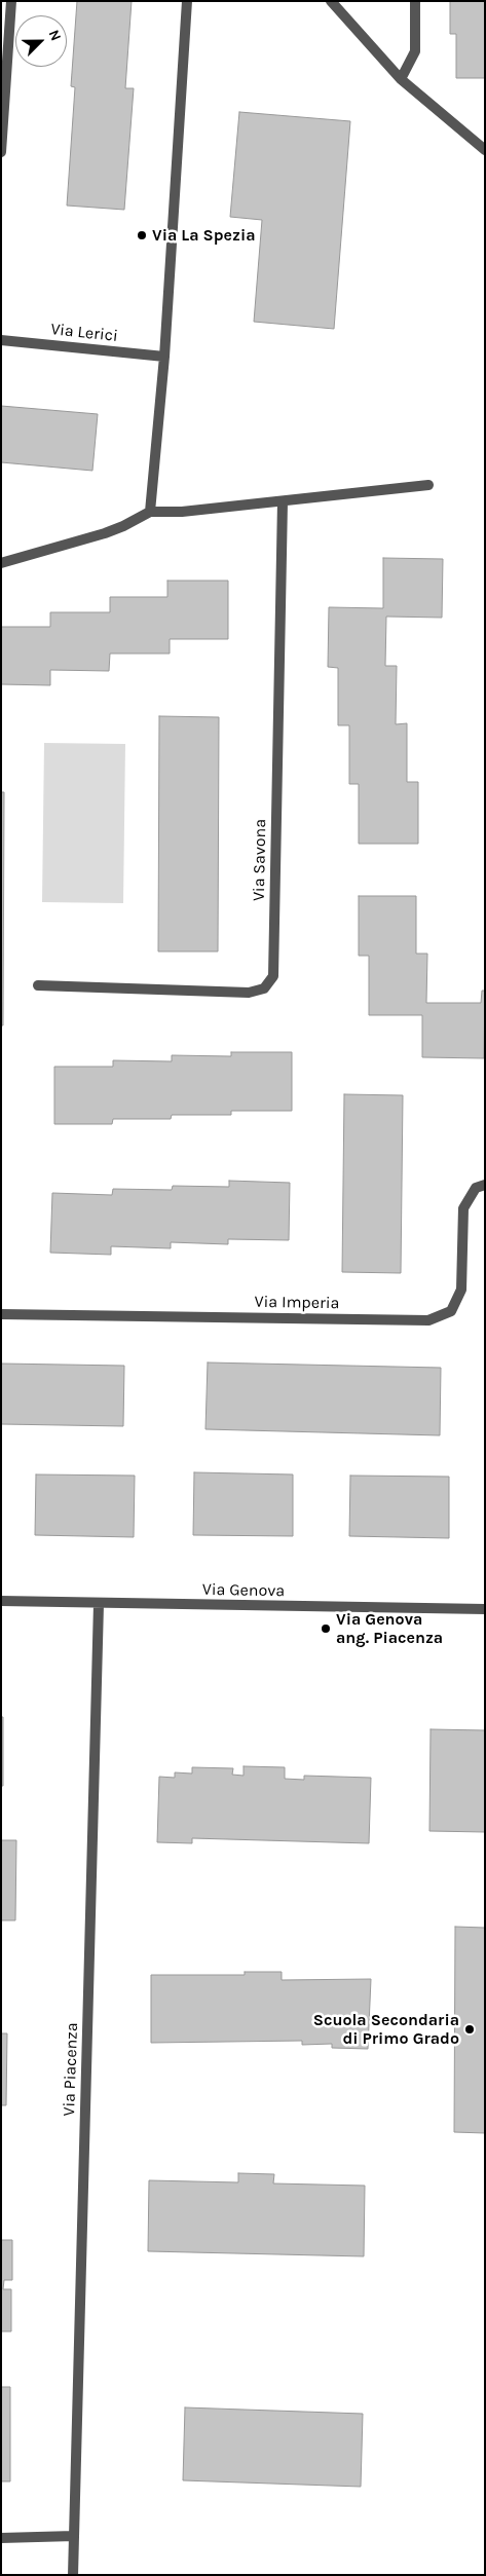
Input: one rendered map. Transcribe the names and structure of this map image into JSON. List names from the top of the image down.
{
  "streets": {
    "street": [
      "Via Lerici",
      "Via Savona",
      "Via Imperia",
      "Via Genova",
      "Via Piacenza"
    ]
  },
  "crossings": [
    ["Via Genova", "Via Piacenza"]
  ],
  "places": ["Via La Spezia", "Via Genova ang. Piacenza", "Scuola Secondaria di Primo Grado"],
  "north": "top right"
}
